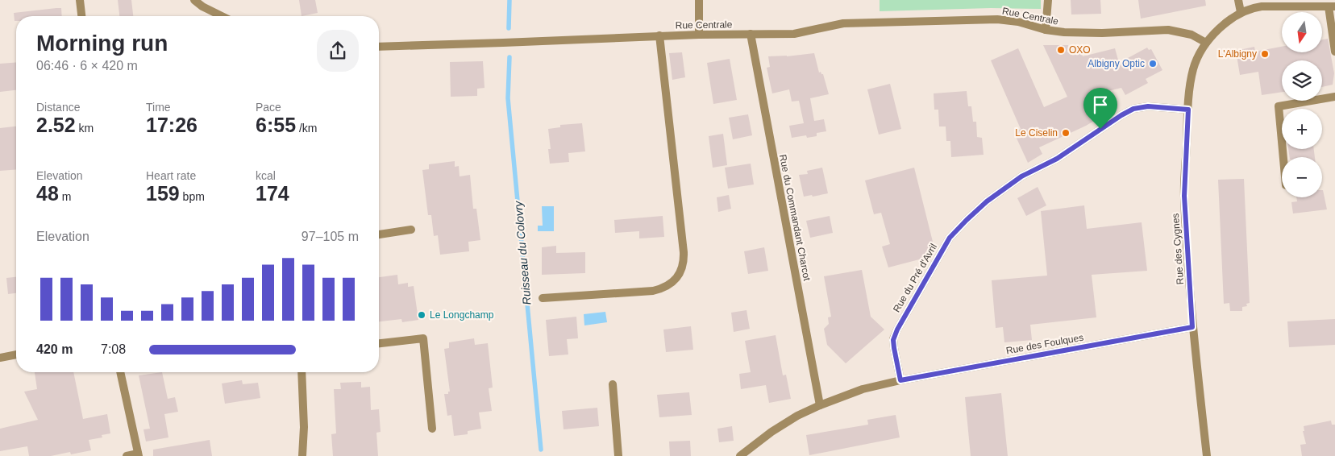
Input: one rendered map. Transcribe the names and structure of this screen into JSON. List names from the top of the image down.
{
  "streets": {
    "street": [
      "Rue Centrale",
      "Rue du Commandant Charcot",
      "Rue des Cygnes",
      "Rue du Pré d'Avril",
      "Rue des Foulques"
    ]
  },
  "crossings": [
    ["Rue Centrale", "Rue du Commandant Charcot"],
    ["Rue Centrale", "Rue des Cygnes"],
    ["Rue des Cygnes", "Rue du Pré d'Avril"],
    ["Rue des Cygnes", "Rue des Foulques"],
    ["Rue du Pré d'Avril", "Rue des Foulques"]
  ],
  "water": ["Ruisseau du Colovry"],
  "places": [
    "OXO",
    "L'Albigny",
    "Albigny Optic",
    "Le Ciselin",
    "Le Longchamp"
  ],
  "north": "bottom",
  "page": {
    "map_buttons": ["+", "−"],
    "heading": ["Morning run", "06:46 · 6 × 420 m"],
    "stats": [
      ["Distance", "2.52 km"],
      ["Time", "17:26"],
      ["Pace", "6:55 /km"],
      ["Elevation", "48 m"],
      ["Heart rate", "159 bpm"],
      ["kcal", "174"]
    ],
    "chart": ["Elevation", "97–105 m"],
    "list": [
      {
        "name": "420 m",
        "note": "7:08"
      }
    ]
  }
}
